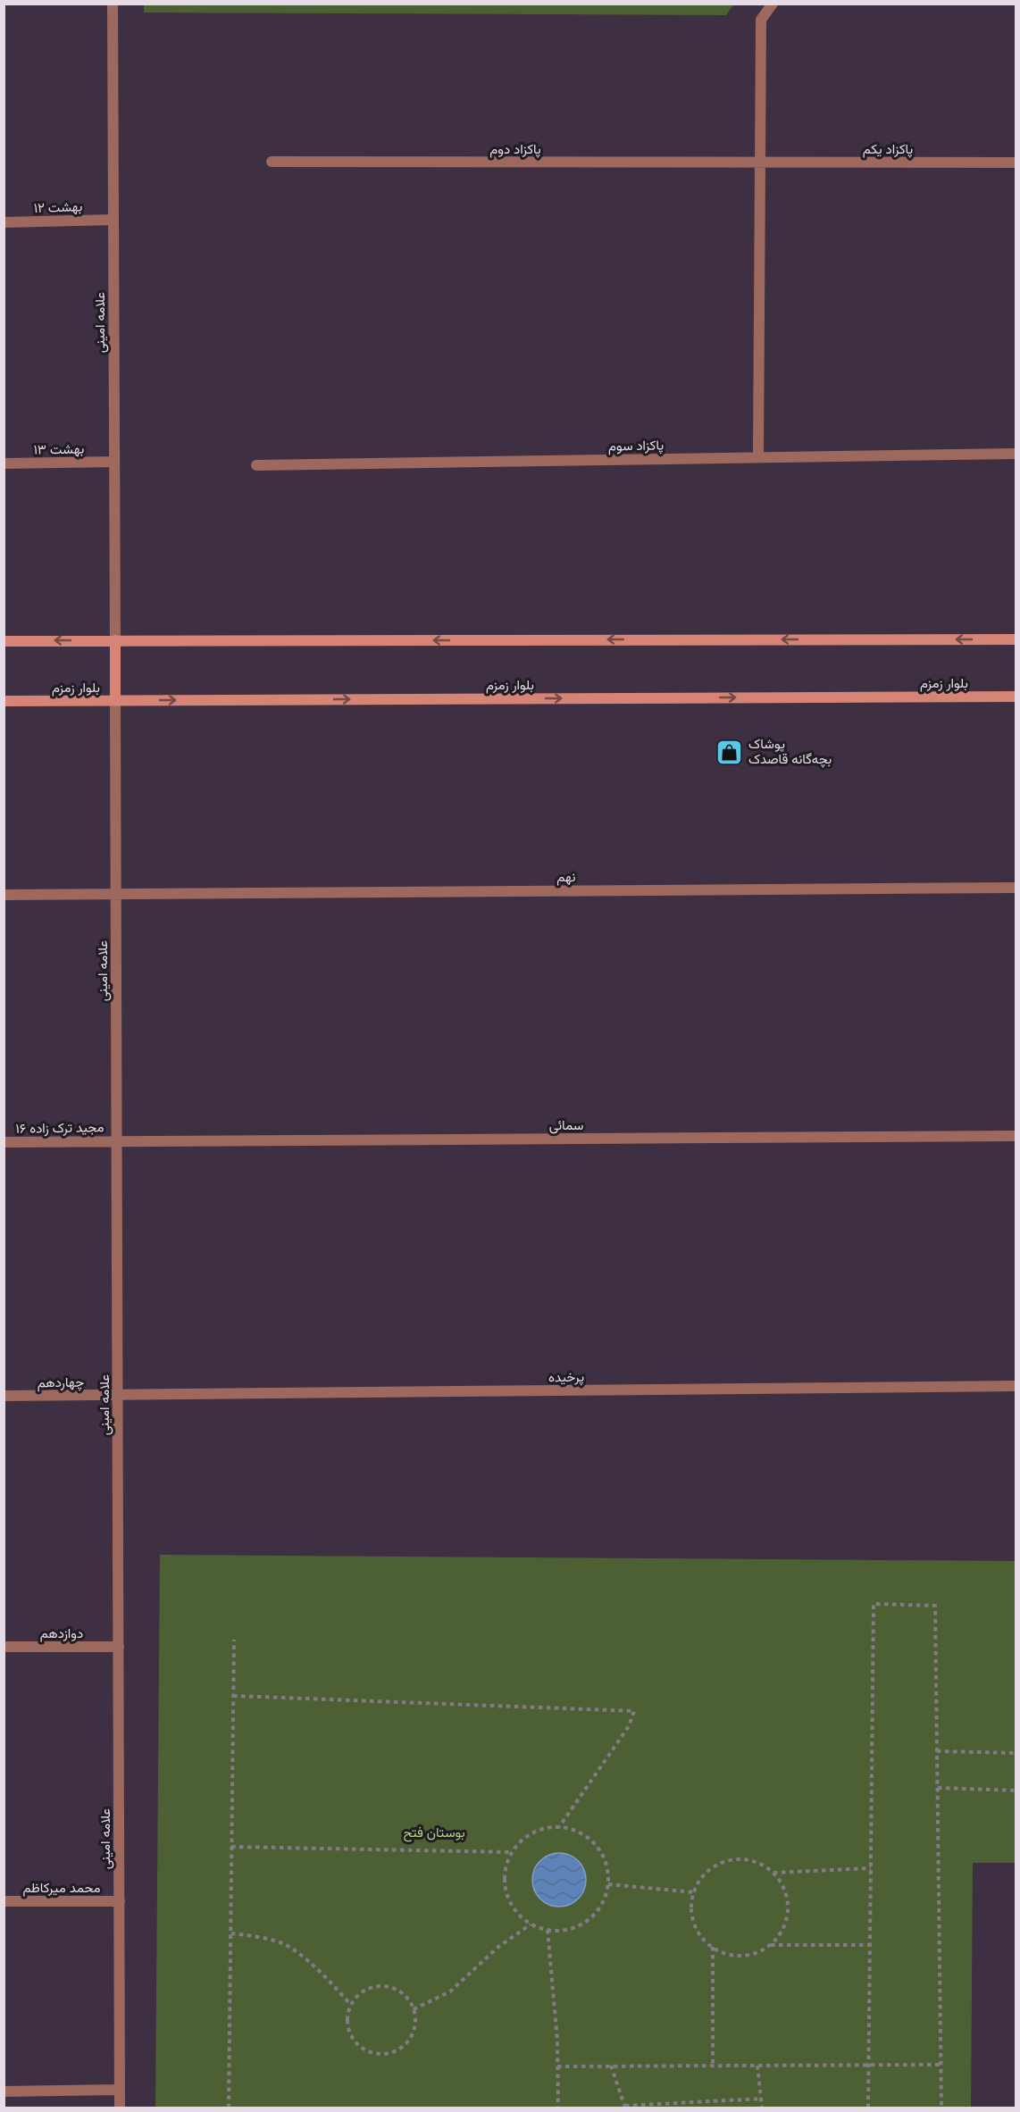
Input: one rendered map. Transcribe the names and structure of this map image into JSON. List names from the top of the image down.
{
  "streets": {
    "main road": ["بلوار زمزم"],
    "street": [
      "پاکزاد دوم",
      "پاکزاد یکم",
      "بهشت ۱۲",
      "علامه امینی",
      "پاکزاد سوم",
      "بهشت ۱۳",
      "نهم",
      "سمائی",
      "مجید ترک زاده ۱۶",
      "پرخیده",
      "چهاردهم",
      "دوازدهم",
      "محمد میرکاظم"
    ]
  },
  "crossings": [
    ["پاکزاد دوم", "پاکزاد یکم"],
    ["بهشت ۱۲", "علامه امینی"],
    ["علامه امینی", "بهشت ۱۳"],
    ["علامه امینی", "بلوار زمزم"],
    ["علامه امینی", "نهم"],
    ["علامه امینی", "سمائی"],
    ["علامه امینی", "مجید ترک زاده ۱۶"],
    ["علامه امینی", "پرخیده"],
    ["علامه امینی", "چهاردهم"],
    ["علامه امینی", "دوازدهم"],
    ["علامه امینی", "محمد میرکاظم"],
    ["سمائی", "مجید ترک زاده ۱۶"],
    ["پرخیده", "چهاردهم"]
  ],
  "parks": ["بوستان فتح"],
  "places": {
    "shop": ["پوشاک بچه‌گانه قاصدک"]
  }
}
